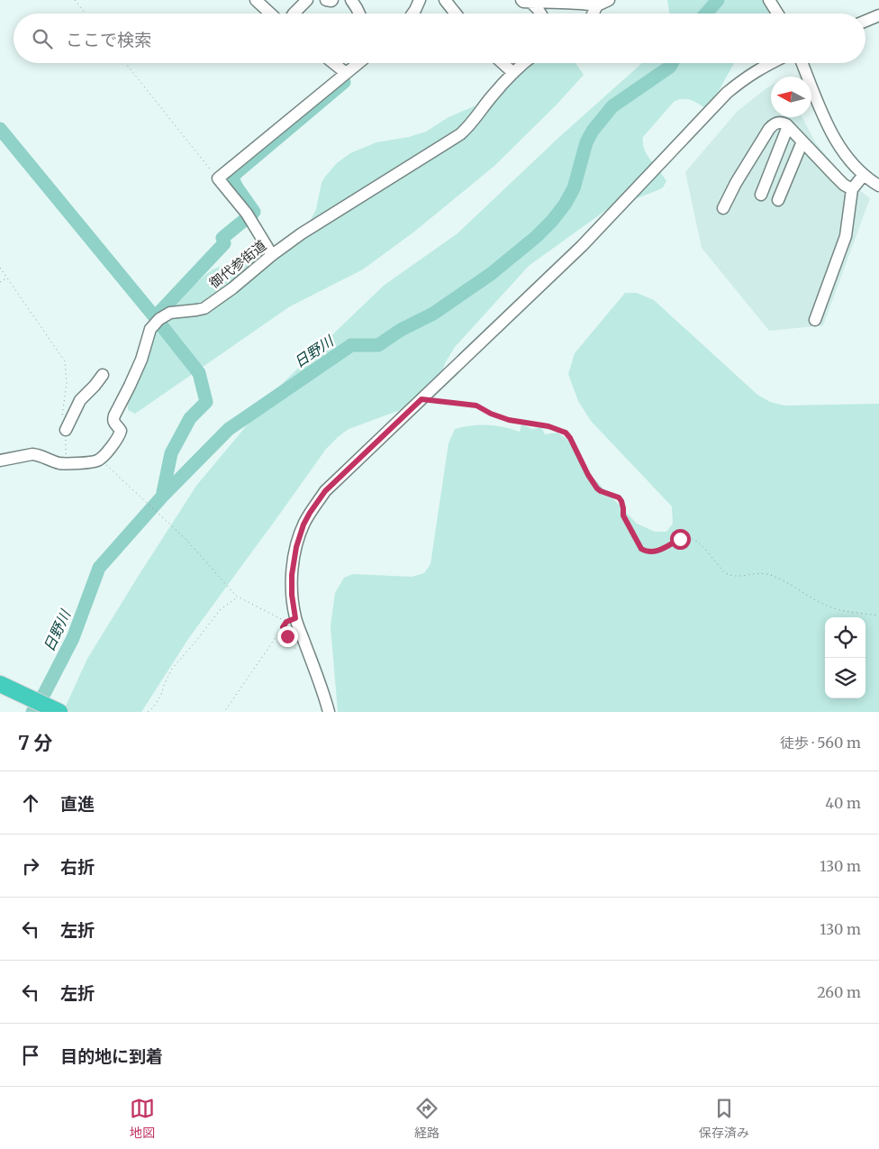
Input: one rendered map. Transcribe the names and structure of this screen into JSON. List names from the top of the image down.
{
  "streets": {
    "street": ["御代参街道"]
  },
  "water": ["日野川"],
  "north": "left",
  "page": {
    "search": "ここで検索",
    "heading": ["7 分", "徒歩 · 560 m"],
    "list": [
      ["直進", "40 m"],
      ["右折", "130 m"],
      ["左折", "130 m"],
      ["左折", "260 m"],
      "目的地に到着"
    ],
    "nav": ["地図", "経路", "保存済み"]
  }
}
